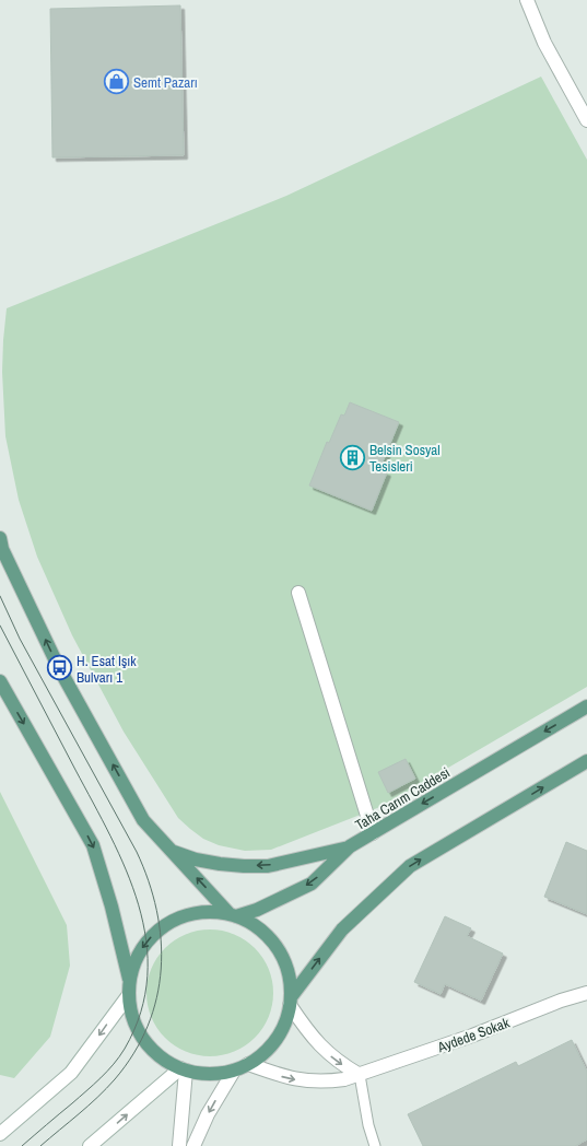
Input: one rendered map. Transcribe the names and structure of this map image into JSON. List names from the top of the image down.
{
  "streets": {
    "main road": ["Taha Carım Caddesi"],
    "street": ["Aydede Sokak"]
  },
  "places": {
    "shop": ["Semt Pazarı"],
    "building": ["Belsin Sosyal Tesisleri"],
    "bus stop": ["H. Esat Işık Bulvarı 1"]
  }
}
